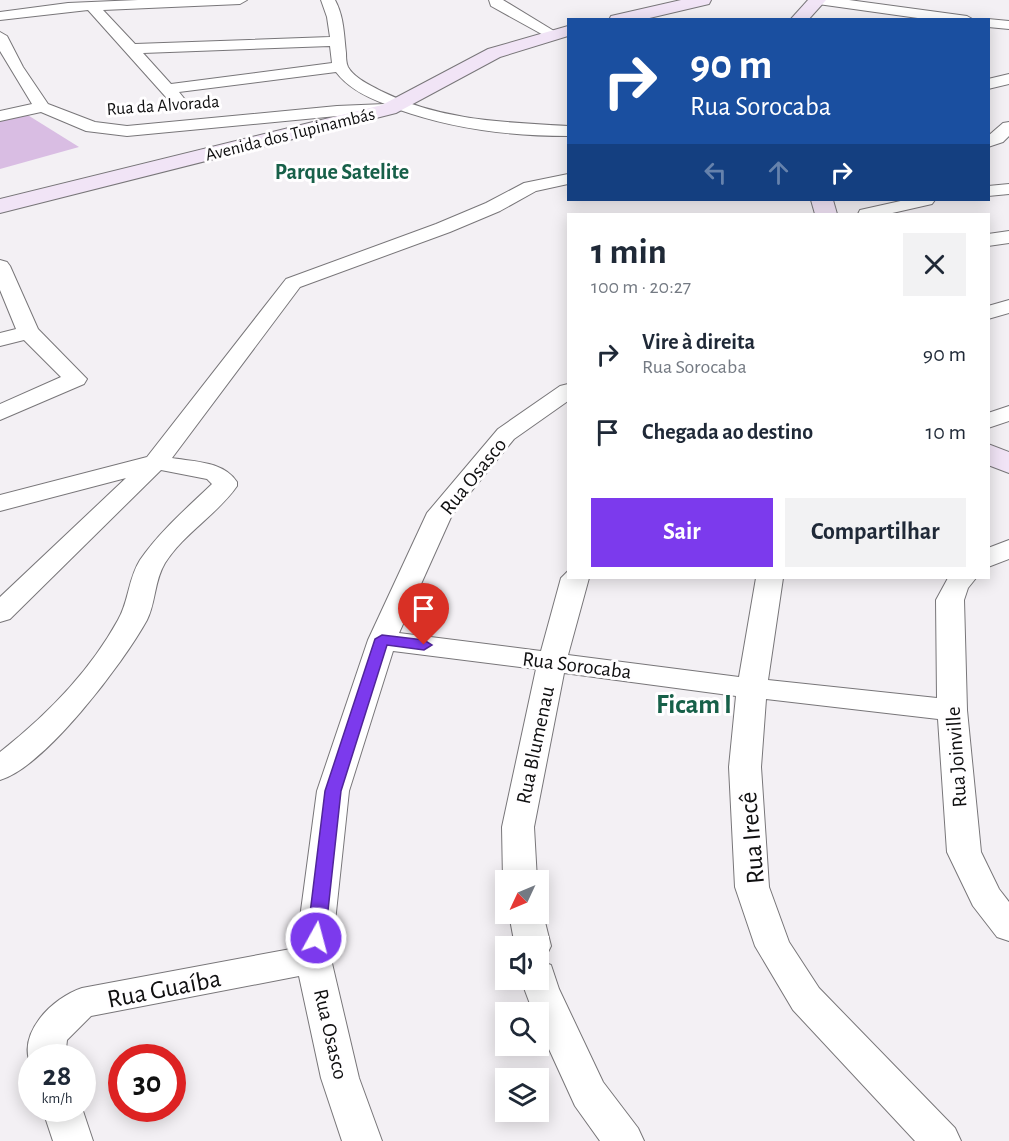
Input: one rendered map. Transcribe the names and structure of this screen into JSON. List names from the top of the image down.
{
  "streets": {
    "street": [
      "Rua da Alvorada",
      "Avenida dos Tupinambás",
      "Rua Osasco",
      "Rua Sorocaba",
      "Rua Blumenau",
      "Rua Joinville",
      "Rua Irecê",
      "Rua Guaíba"
    ]
  },
  "crossings": [
    ["Rua da Alvorada", "Avenida dos Tupinambás"],
    ["Rua Osasco", "Rua Sorocaba"],
    ["Rua Osasco", "Rua Guaíba"],
    ["Rua Sorocaba", "Rua Blumenau"],
    ["Rua Sorocaba", "Rua Joinville"],
    ["Rua Sorocaba", "Rua Irecê"]
  ],
  "districts": ["Parque Satelite", "Ficam I"],
  "north": "bottom left",
  "page": {
    "turn": ["90 m", "Rua Sorocaba"],
    "heading": ["1 min", "100 m · 20:27"],
    "list": [
      {
        "name": "Vire à direita",
        "note": "Rua Sorocaba",
        "value": "90 m"
      },
      {
        "name": "Chegada ao destino",
        "value": "10 m"
      }
    ],
    "buttons": ["Sair", "Compartilhar"],
    "speed": "28 km/h",
    "limit": "30"
  }
}
